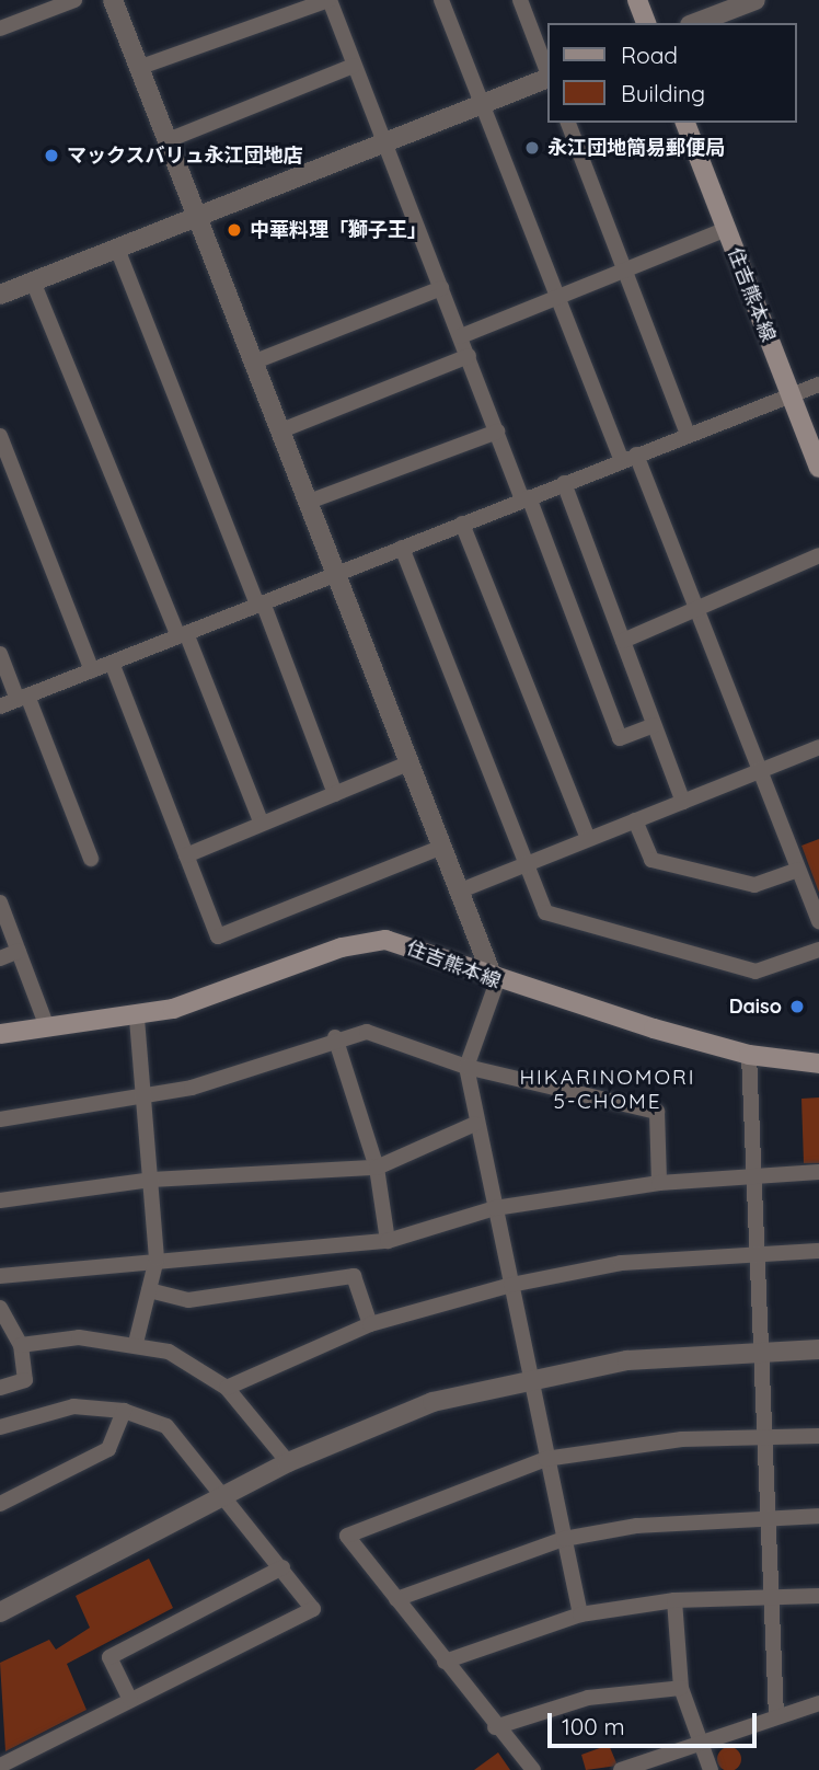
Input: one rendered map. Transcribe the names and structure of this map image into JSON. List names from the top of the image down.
{
  "streets": {
    "main road": ["住吉熊本線"]
  },
  "districts": ["HIKARINOMORI 5-CHOME"],
  "places": [
    "永江団地簡易郵便局",
    "マックスバリュ永江団地店",
    "中華料理「獅子王」",
    "Daiso"
  ],
  "legend": ["Road", "Building"],
  "scale_bar": "100 m"
}
